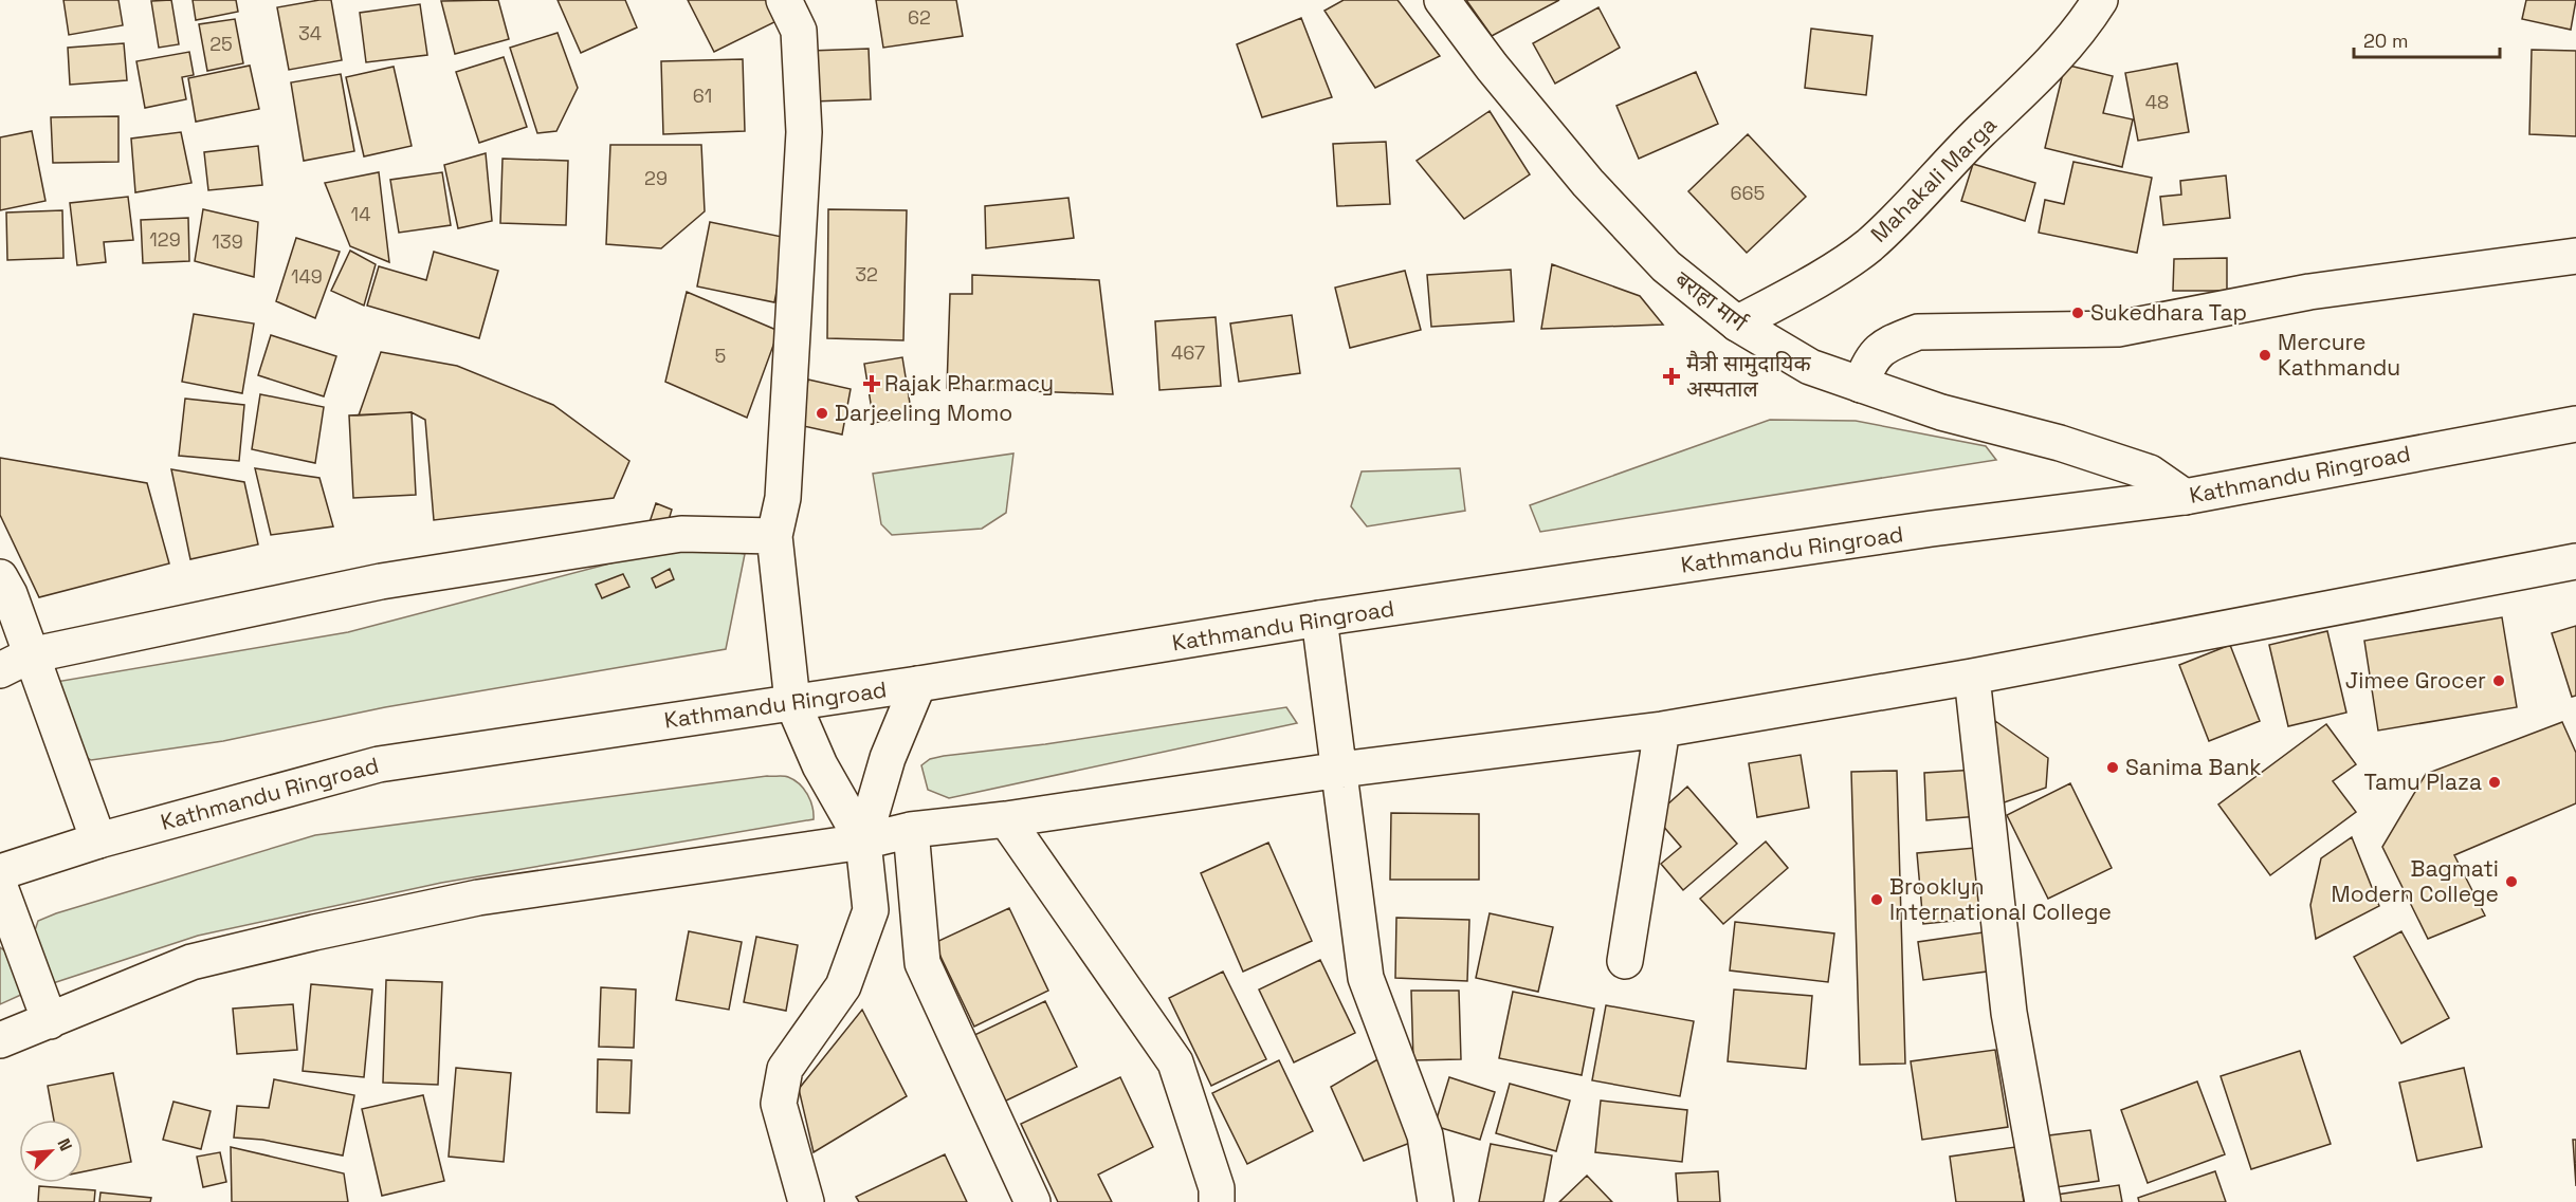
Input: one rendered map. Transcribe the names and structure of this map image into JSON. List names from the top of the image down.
{
  "streets": {
    "main road": ["Mahakali Marga", "बराहा मार्ग", "Kathmandu Ringroad"]
  },
  "crossings": [
    ["Mahakali Marga", "बराहा मार्ग"],
    ["बराहा मार्ग", "Kathmandu Ringroad"]
  ],
  "places": {
    "other": [
      "Sukedhara Tap",
      "Mercure Kathmandu",
      "Darjeeling Momo",
      "Jimee Grocer",
      "Sanima Bank",
      "Tamu Plaza",
      "Bagmati Modern College",
      "Brooklyn International College"
    ],
    "health": ["मैत्री सामुदायिक अस्पताल", "Rajak Pharmacy"]
  },
  "house_numbers": [
    "62",
    "34",
    "25",
    "61",
    "48",
    "29",
    "665",
    "14",
    "129",
    "139",
    "32",
    "149",
    "467",
    "5"
  ],
  "scale_bar": "20 m",
  "north": "top right"
}
